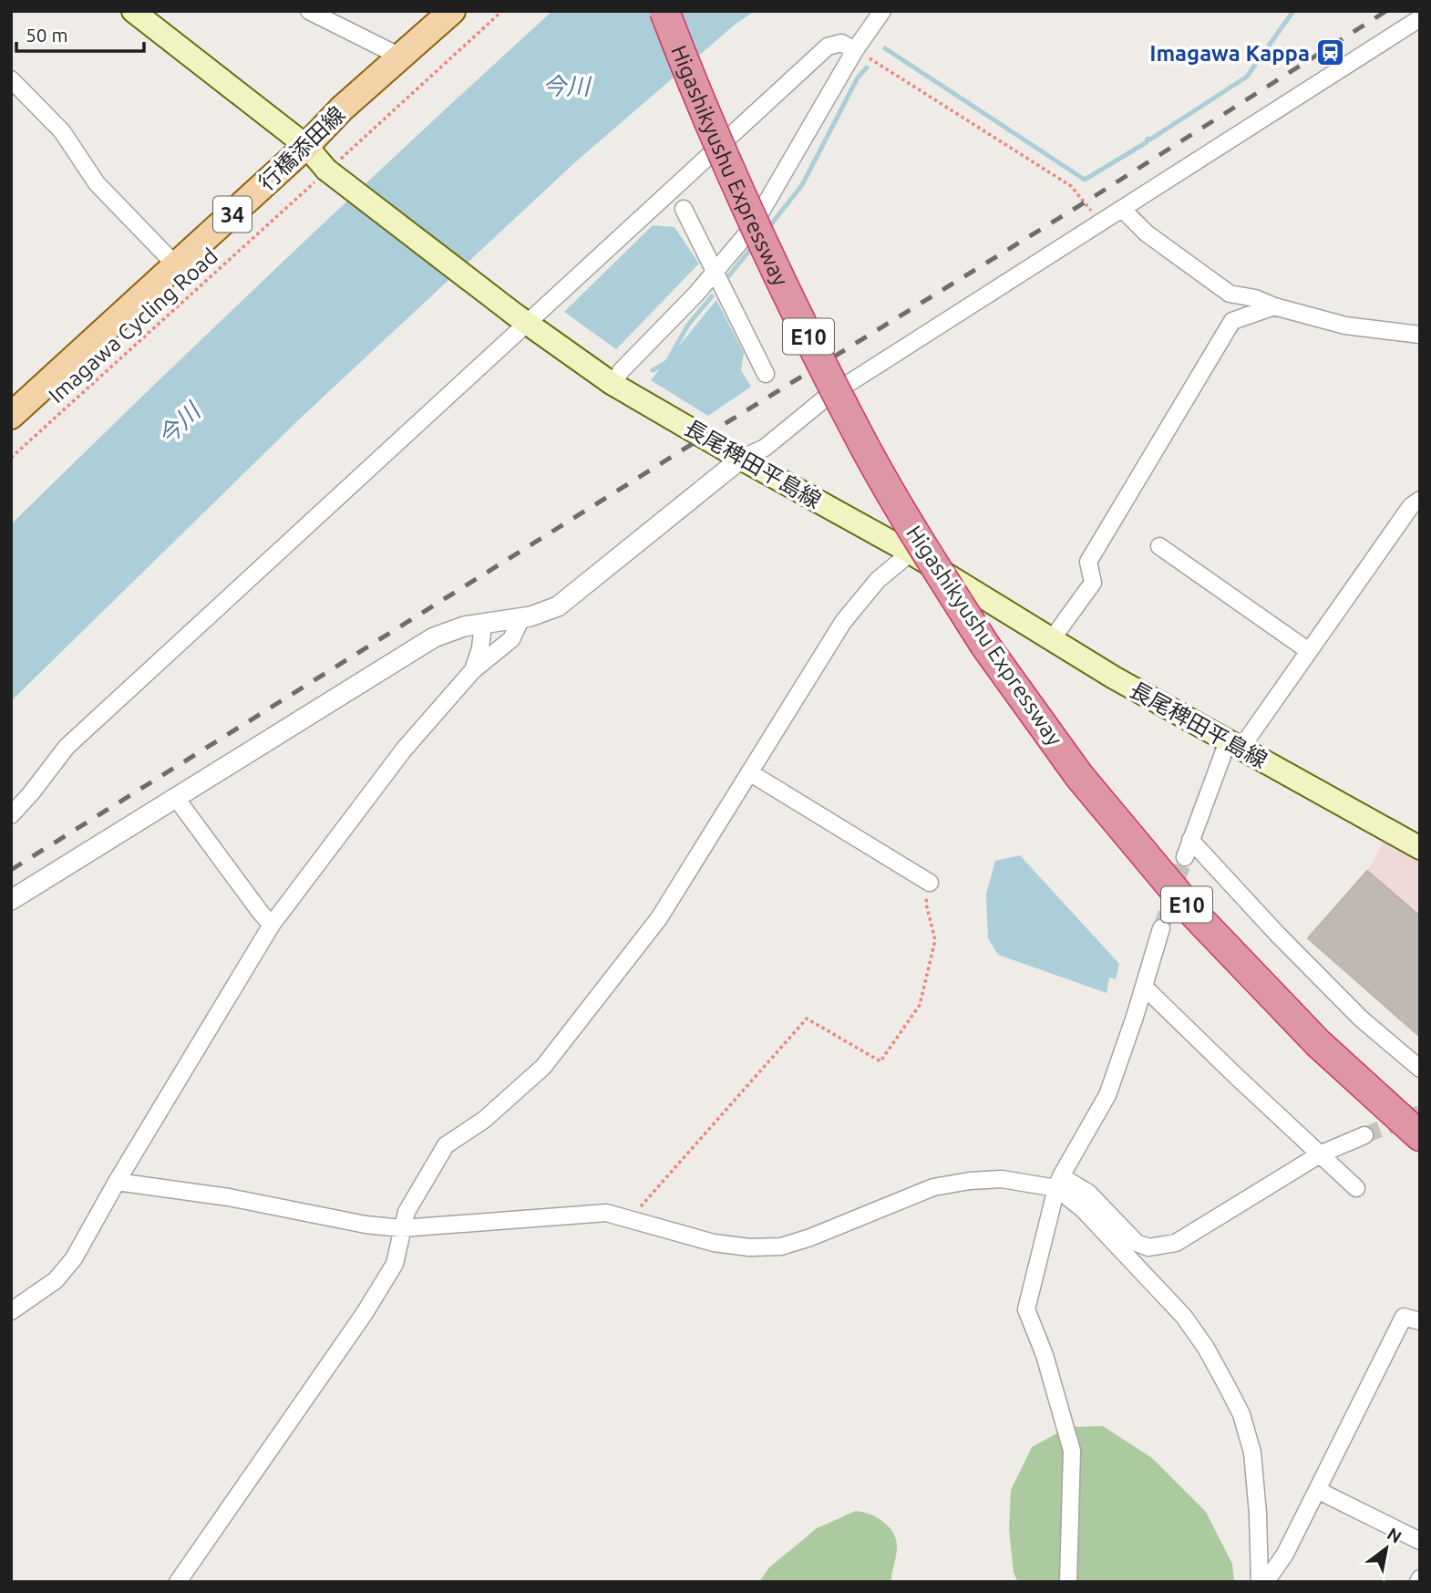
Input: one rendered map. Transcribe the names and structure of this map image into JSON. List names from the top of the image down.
{
  "streets": {
    "highway": ["Higashikyushu Expressway", "E10"],
    "main road": ["行橋添田線", "34", "長尾稗田平島線"],
    "path": ["Imagawa Cycling Road"]
  },
  "crossings": [
    ["行橋添田線", "長尾稗田平島線"],
    ["Imagawa Cycling Road", "長尾稗田平島線"]
  ],
  "water": ["今川"],
  "places": {
    "station": ["Imagawa Kappa"]
  },
  "scale_bar": "50 m",
  "north": "top right"
}
